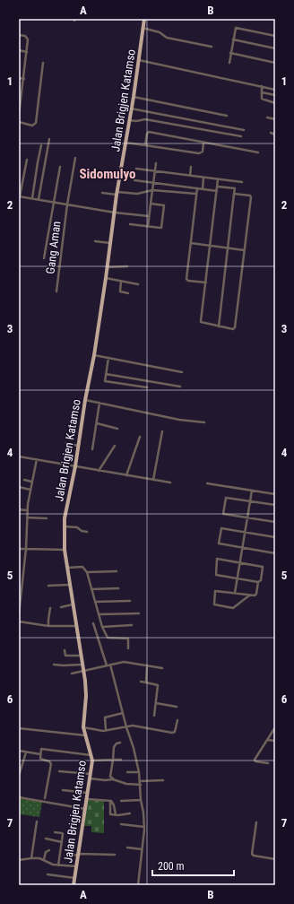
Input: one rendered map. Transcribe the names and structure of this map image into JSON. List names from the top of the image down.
{
  "streets": {
    "main road": ["Jalan Brigjen Katamso"],
    "street": ["Gang Aman"]
  },
  "districts": ["Sidomulyo"],
  "scale_bar": "200 m",
  "grid": {
    "columns": ["A", "B"],
    "rows": [
      "1",
      "2",
      "3",
      "4",
      "5",
      "6",
      "7"
    ]
  }
}
